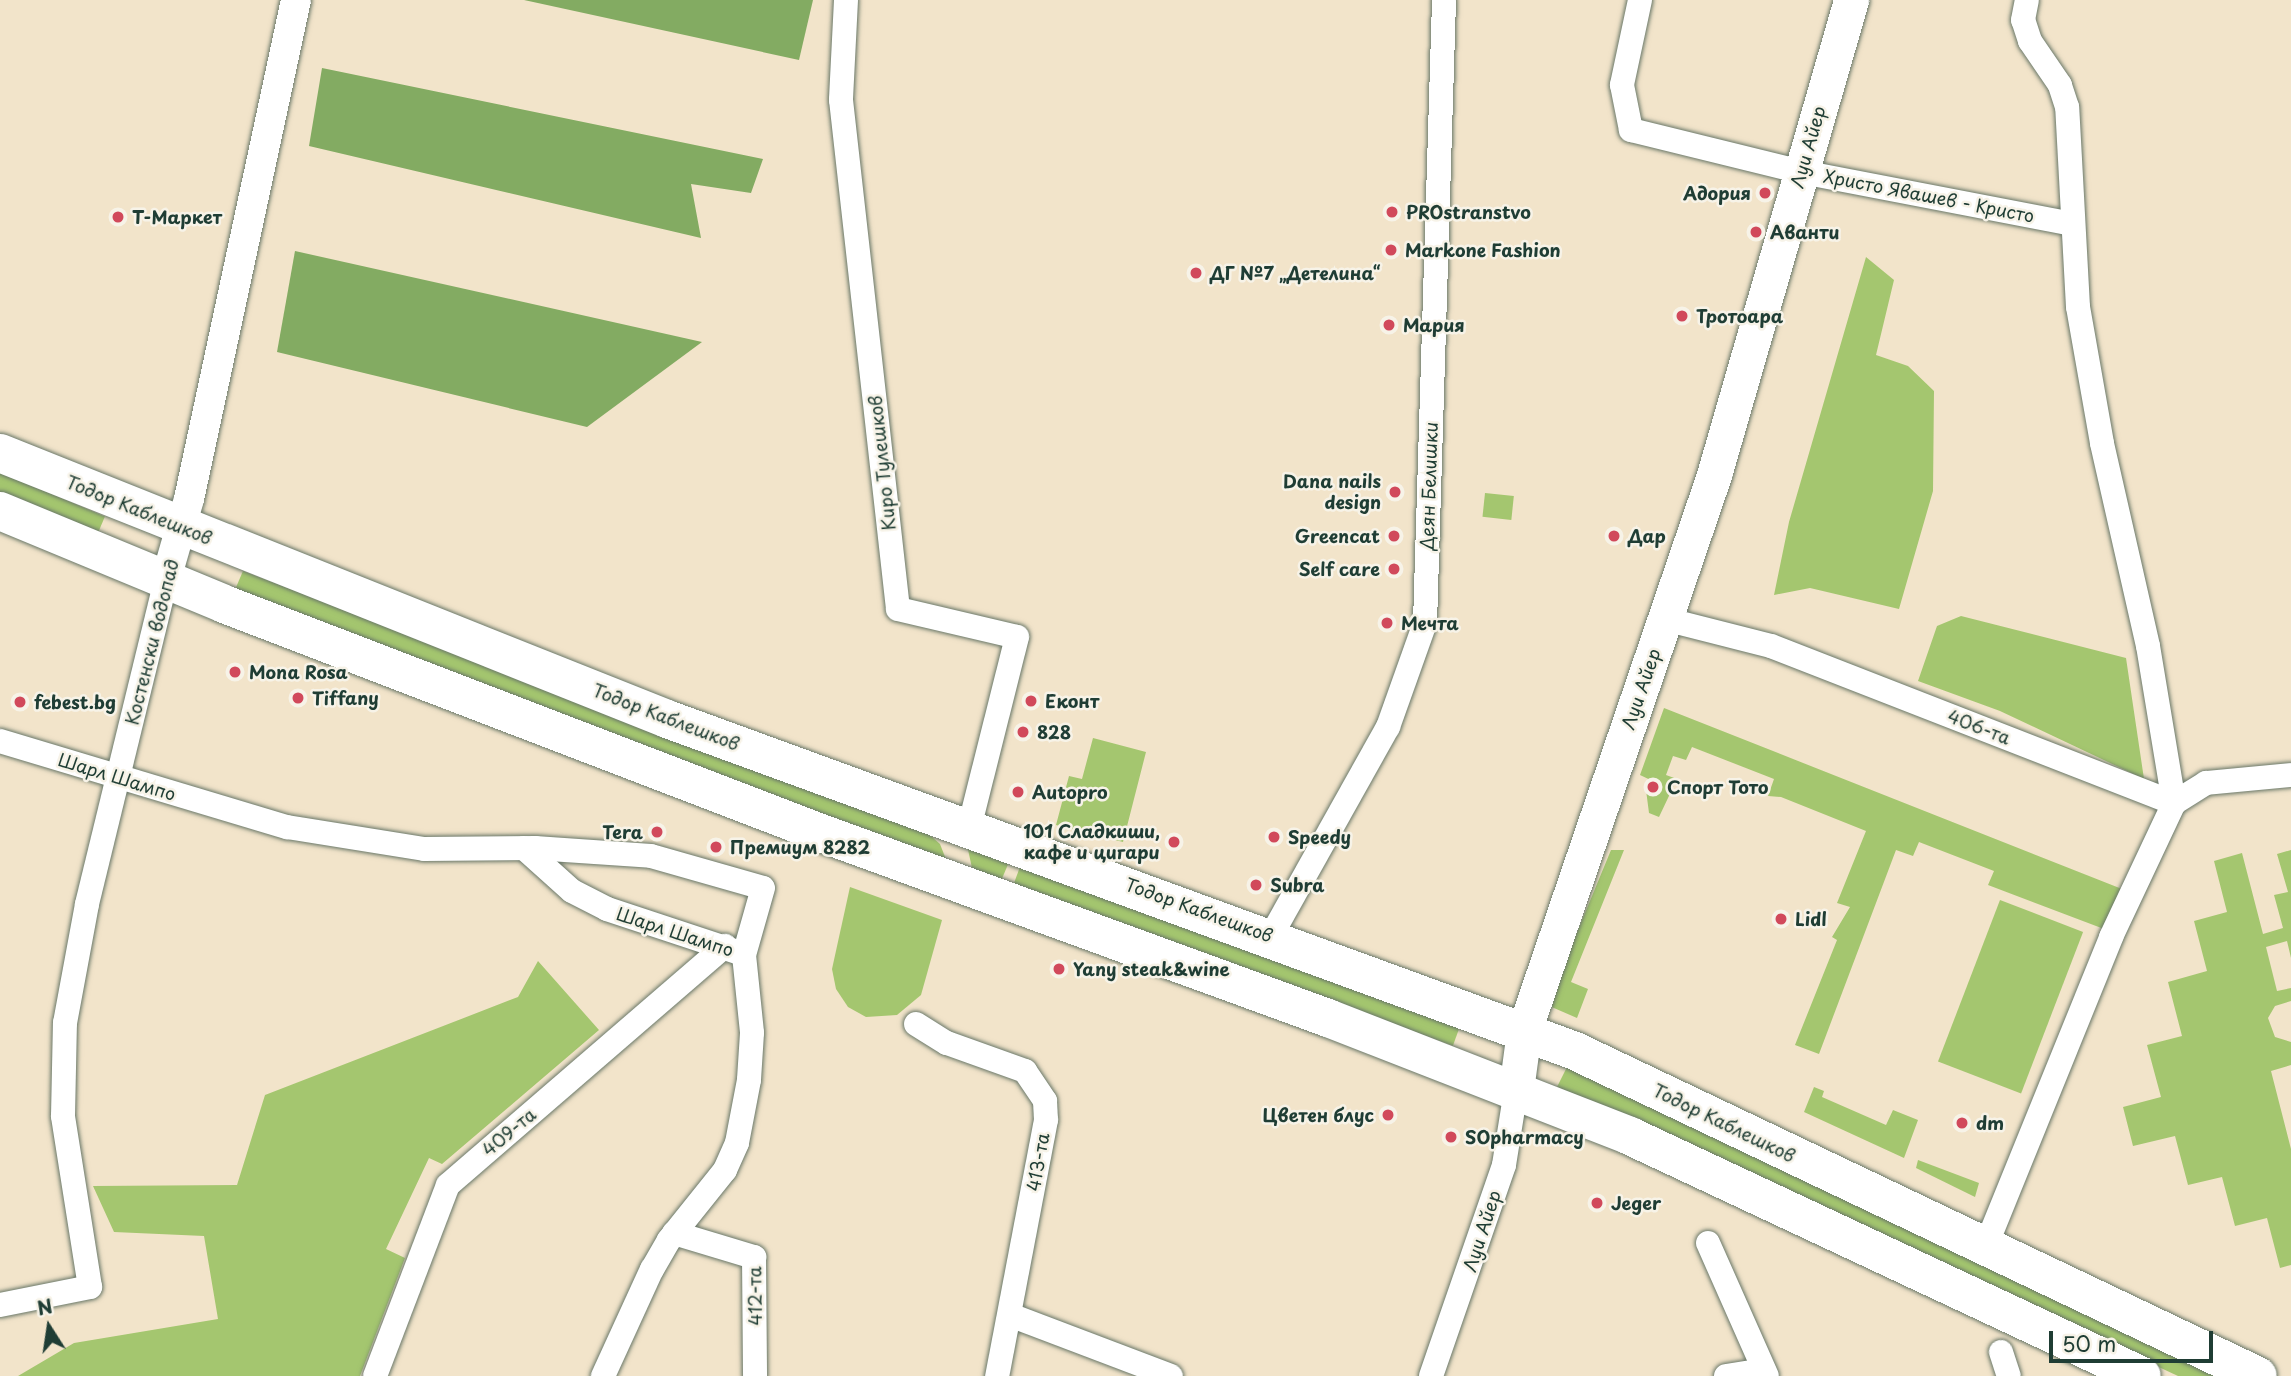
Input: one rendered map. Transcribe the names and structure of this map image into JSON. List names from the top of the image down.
{
  "streets": {
    "main road": ["Луи Айер", "Тодор Каблешков"],
    "street": [
      "Христо Явашев - Кристо",
      "Киро Тулешков",
      "Деян Белишки",
      "Костенски водопад",
      "406-та",
      "Шарл Шампо",
      "409-та",
      "413-та",
      "412-та"
    ]
  },
  "crossings": [
    ["Луи Айер", "Христо Явашев - Кристо"],
    ["Луи Айер", "Тодор Каблешков"],
    ["Луи Айер", "406-та"],
    ["Киро Тулешков", "Тодор Каблешков"],
    ["Деян Белишки", "Тодор Каблешков"],
    ["Тодор Каблешков", "Костенски водопад"],
    ["Костенски водопад", "Шарл Шампо"],
    ["Шарл Шампо", "409-та"]
  ],
  "places": [
    "Адория",
    "PROstranstvo",
    "Т-Маркет",
    "Аванти",
    "Markone Fashion",
    "ДГ №7 „Детелина“",
    "Тротоара",
    "Мария",
    "Dana nails design",
    "Greencat",
    "Дар",
    "Self care",
    "Мечта",
    "Mona Rosa",
    "Tiffany",
    "Еконт",
    "febest.bg",
    "828",
    "Спорт Тото",
    "Autopro",
    "Tera",
    "Speedy",
    "101 Сладкиши, кафе и цигари",
    "Премиум 8282",
    "Subra",
    "Lidl",
    "Yany steak&wine",
    "Цветен блус",
    "dm",
    "SOpharmacy",
    "Jeger"
  ],
  "scale_bar": "50 m",
  "north": "top"
}
